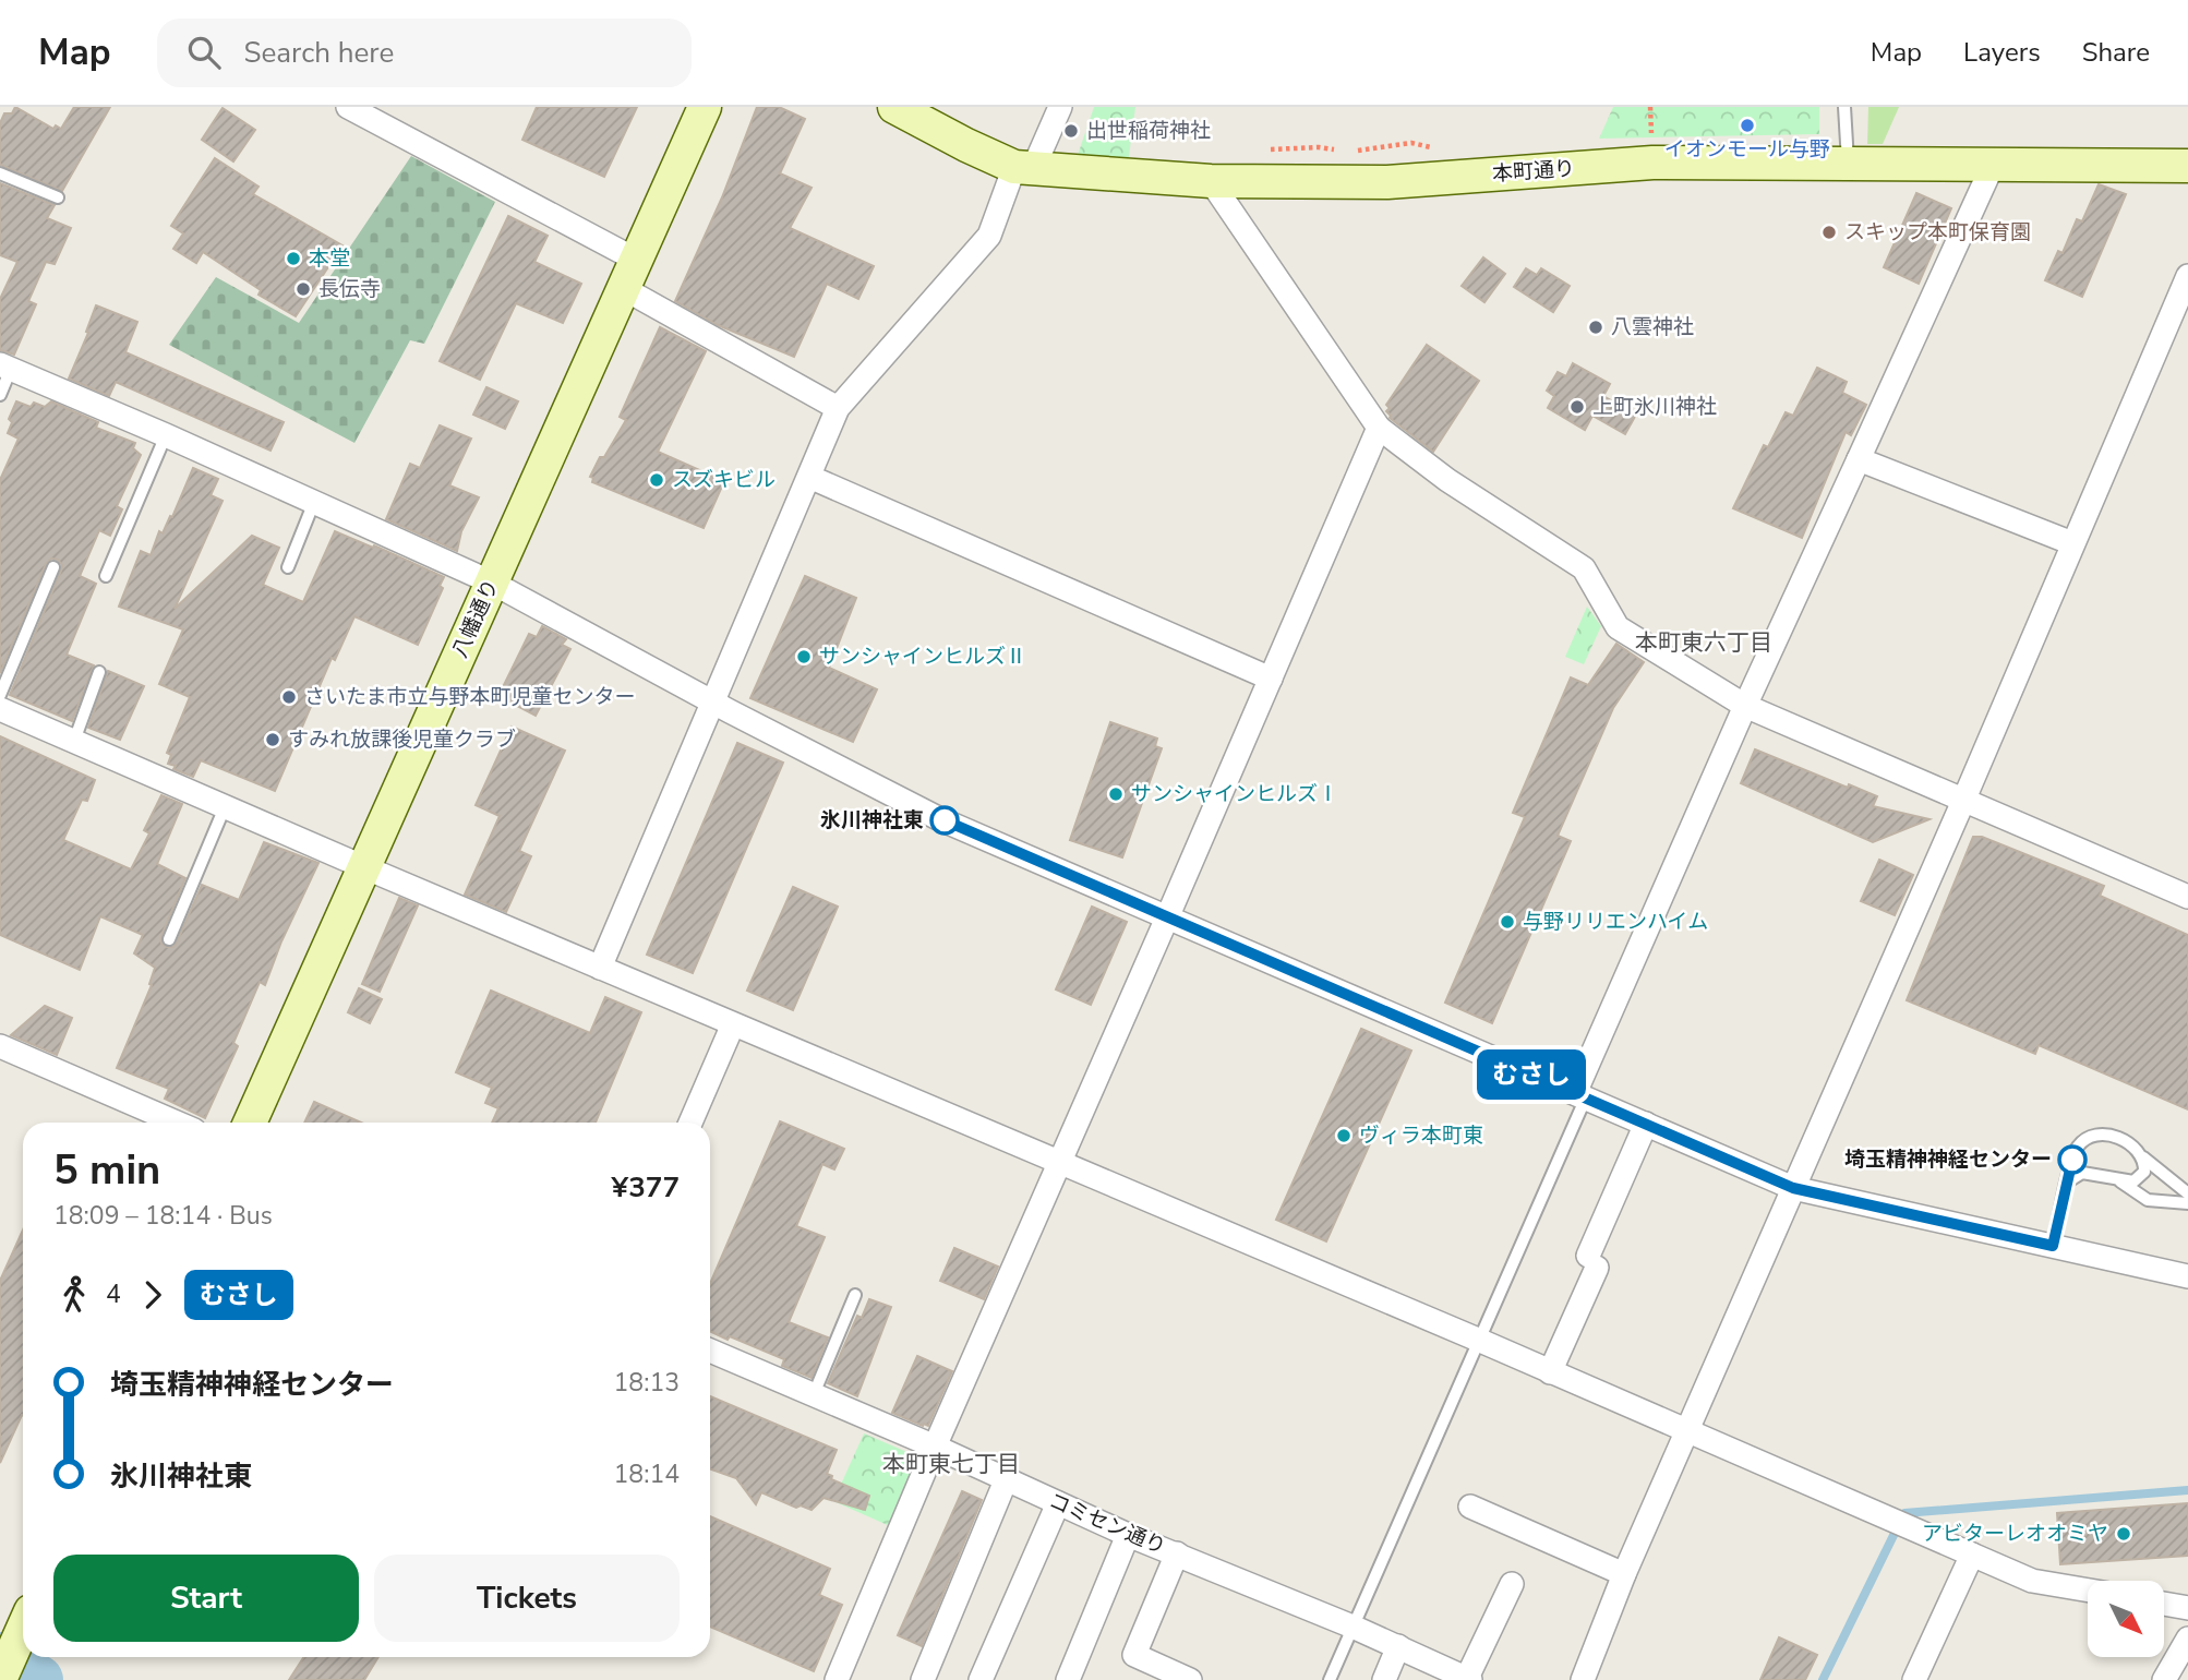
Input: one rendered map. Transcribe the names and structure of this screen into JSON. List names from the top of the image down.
{
  "streets": {
    "main road": ["本町通り", "八幡通り"],
    "street": ["コミセン通り"]
  },
  "districts": ["本町東六丁目", "本町東七丁目"],
  "places": [
    "イオンモール与野",
    "出世稲荷神社",
    "スキップ本町保育園",
    "本堂",
    "長伝寺",
    "八雲神社",
    "上町氷川神社",
    "スズキビル",
    "サンシャインヒルズⅡ",
    "さいたま市立与野本町児童センター",
    "すみれ放課後児童クラブ",
    "サンシャインヒルズⅠ",
    "氷川神社東",
    "与野リリエンハイム",
    "ヴィラ本町東",
    "埼玉精神神経センター",
    "アビターレオオミヤ"
  ],
  "lines": ["bus line むさし"],
  "north": "bottom right",
  "page": {
    "header": "Map",
    "search": "Search here",
    "nav": ["Map", "Layers", "Share"],
    "on_map": "むさし",
    "heading": ["5 min", "18:09 – 18:14 · Bus", "¥377"],
    "legs": ["4", "むさし"],
    "list": [
      {
        "name": "埼玉精神神経センター",
        "value": "18:13"
      },
      {
        "name": "氷川神社東",
        "value": "18:14"
      }
    ],
    "buttons": ["Start", "Tickets"]
  }
}
